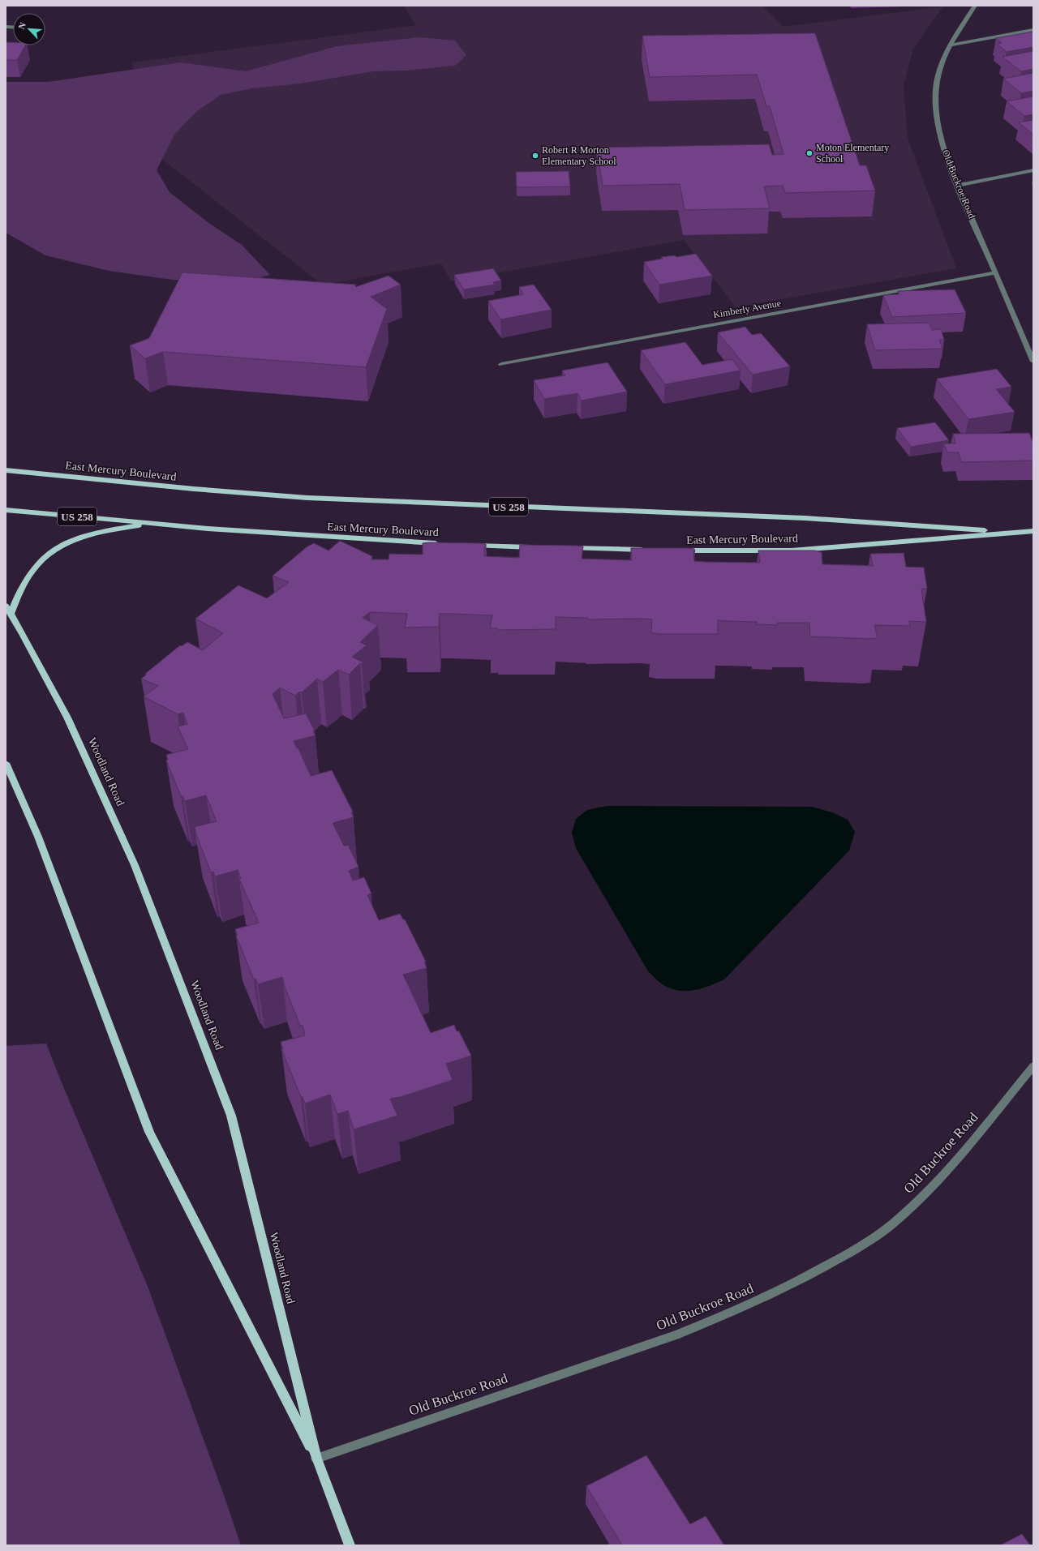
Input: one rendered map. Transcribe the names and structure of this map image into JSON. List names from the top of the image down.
{
  "streets": {
    "main road": ["East Mercury Boulevard", "US 258", "Woodland Road"],
    "street": ["Old Buckroe Road", "Kimberly Avenue"]
  },
  "crossings": [
    ["Old Buckroe Road", "Kimberly Avenue"],
    ["Old Buckroe Road", "Woodland Road"]
  ],
  "places": ["Moton Elementary School", "Robert R Morton Elementary School"],
  "north": "top left"
}
